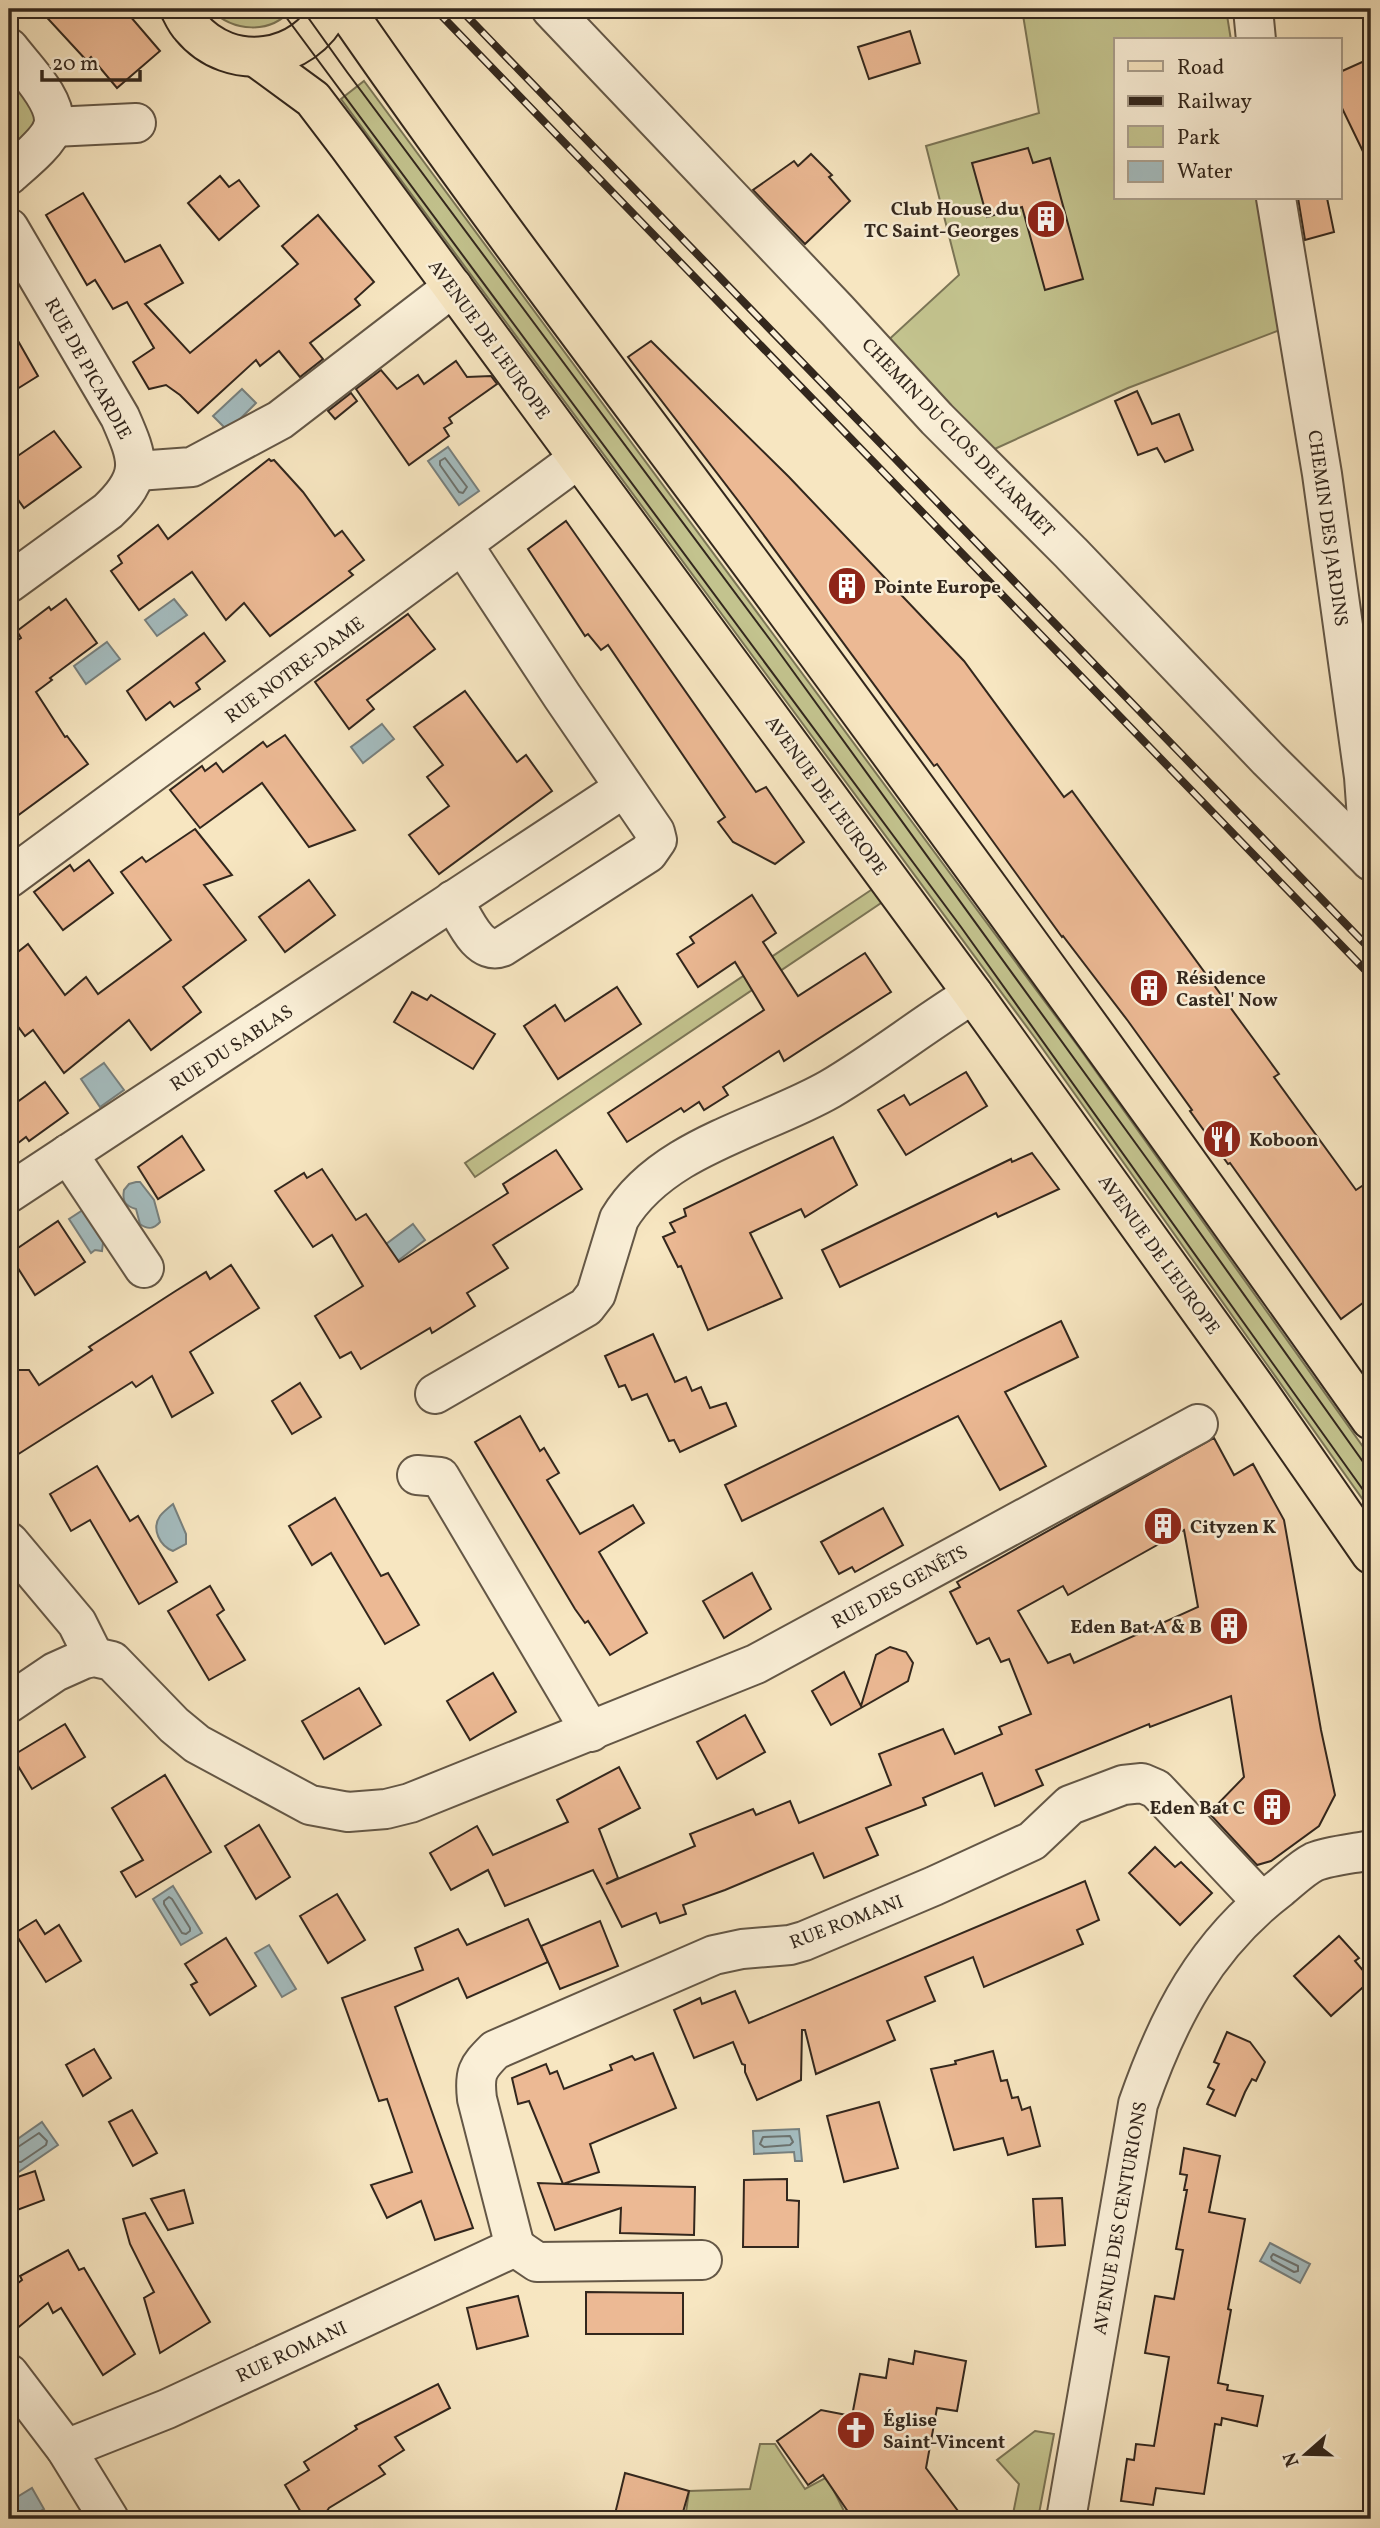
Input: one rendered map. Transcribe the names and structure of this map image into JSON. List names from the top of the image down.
{
  "streets": {
    "main road": ["AVENUE DE L'EUROPE"],
    "street": [
      "RUE DE PICARDIE",
      "CHEMIN DU CLOS DE L'ARMET",
      "CHEMIN DES JARDINS",
      "RUE NOTRE-DAME",
      "RUE DU SABLAS",
      "RUE DES GENÊTS",
      "RUE ROMANI",
      "AVENUE DES CENTURIONS"
    ]
  },
  "crossings": [
    ["AVENUE DE L'EUROPE", "RUE NOTRE-DAME"],
    ["CHEMIN DU CLOS DE L'ARMET", "CHEMIN DES JARDINS"],
    ["RUE ROMANI", "AVENUE DES CENTURIONS"]
  ],
  "places": {
    "building": [
      "Club House du TC Saint-Georges",
      "Pointe Europe",
      "Résidence Castel' Now",
      "Cityzen K",
      "Eden Bat A & B",
      "Eden Bat C"
    ],
    "restaurant": ["Koboon"],
    "church": ["Église Saint-Vincent"]
  },
  "legend": [
    "Road",
    "Railway",
    "Park",
    "Water"
  ],
  "scale_bar": "20 m",
  "north": "left"
}
